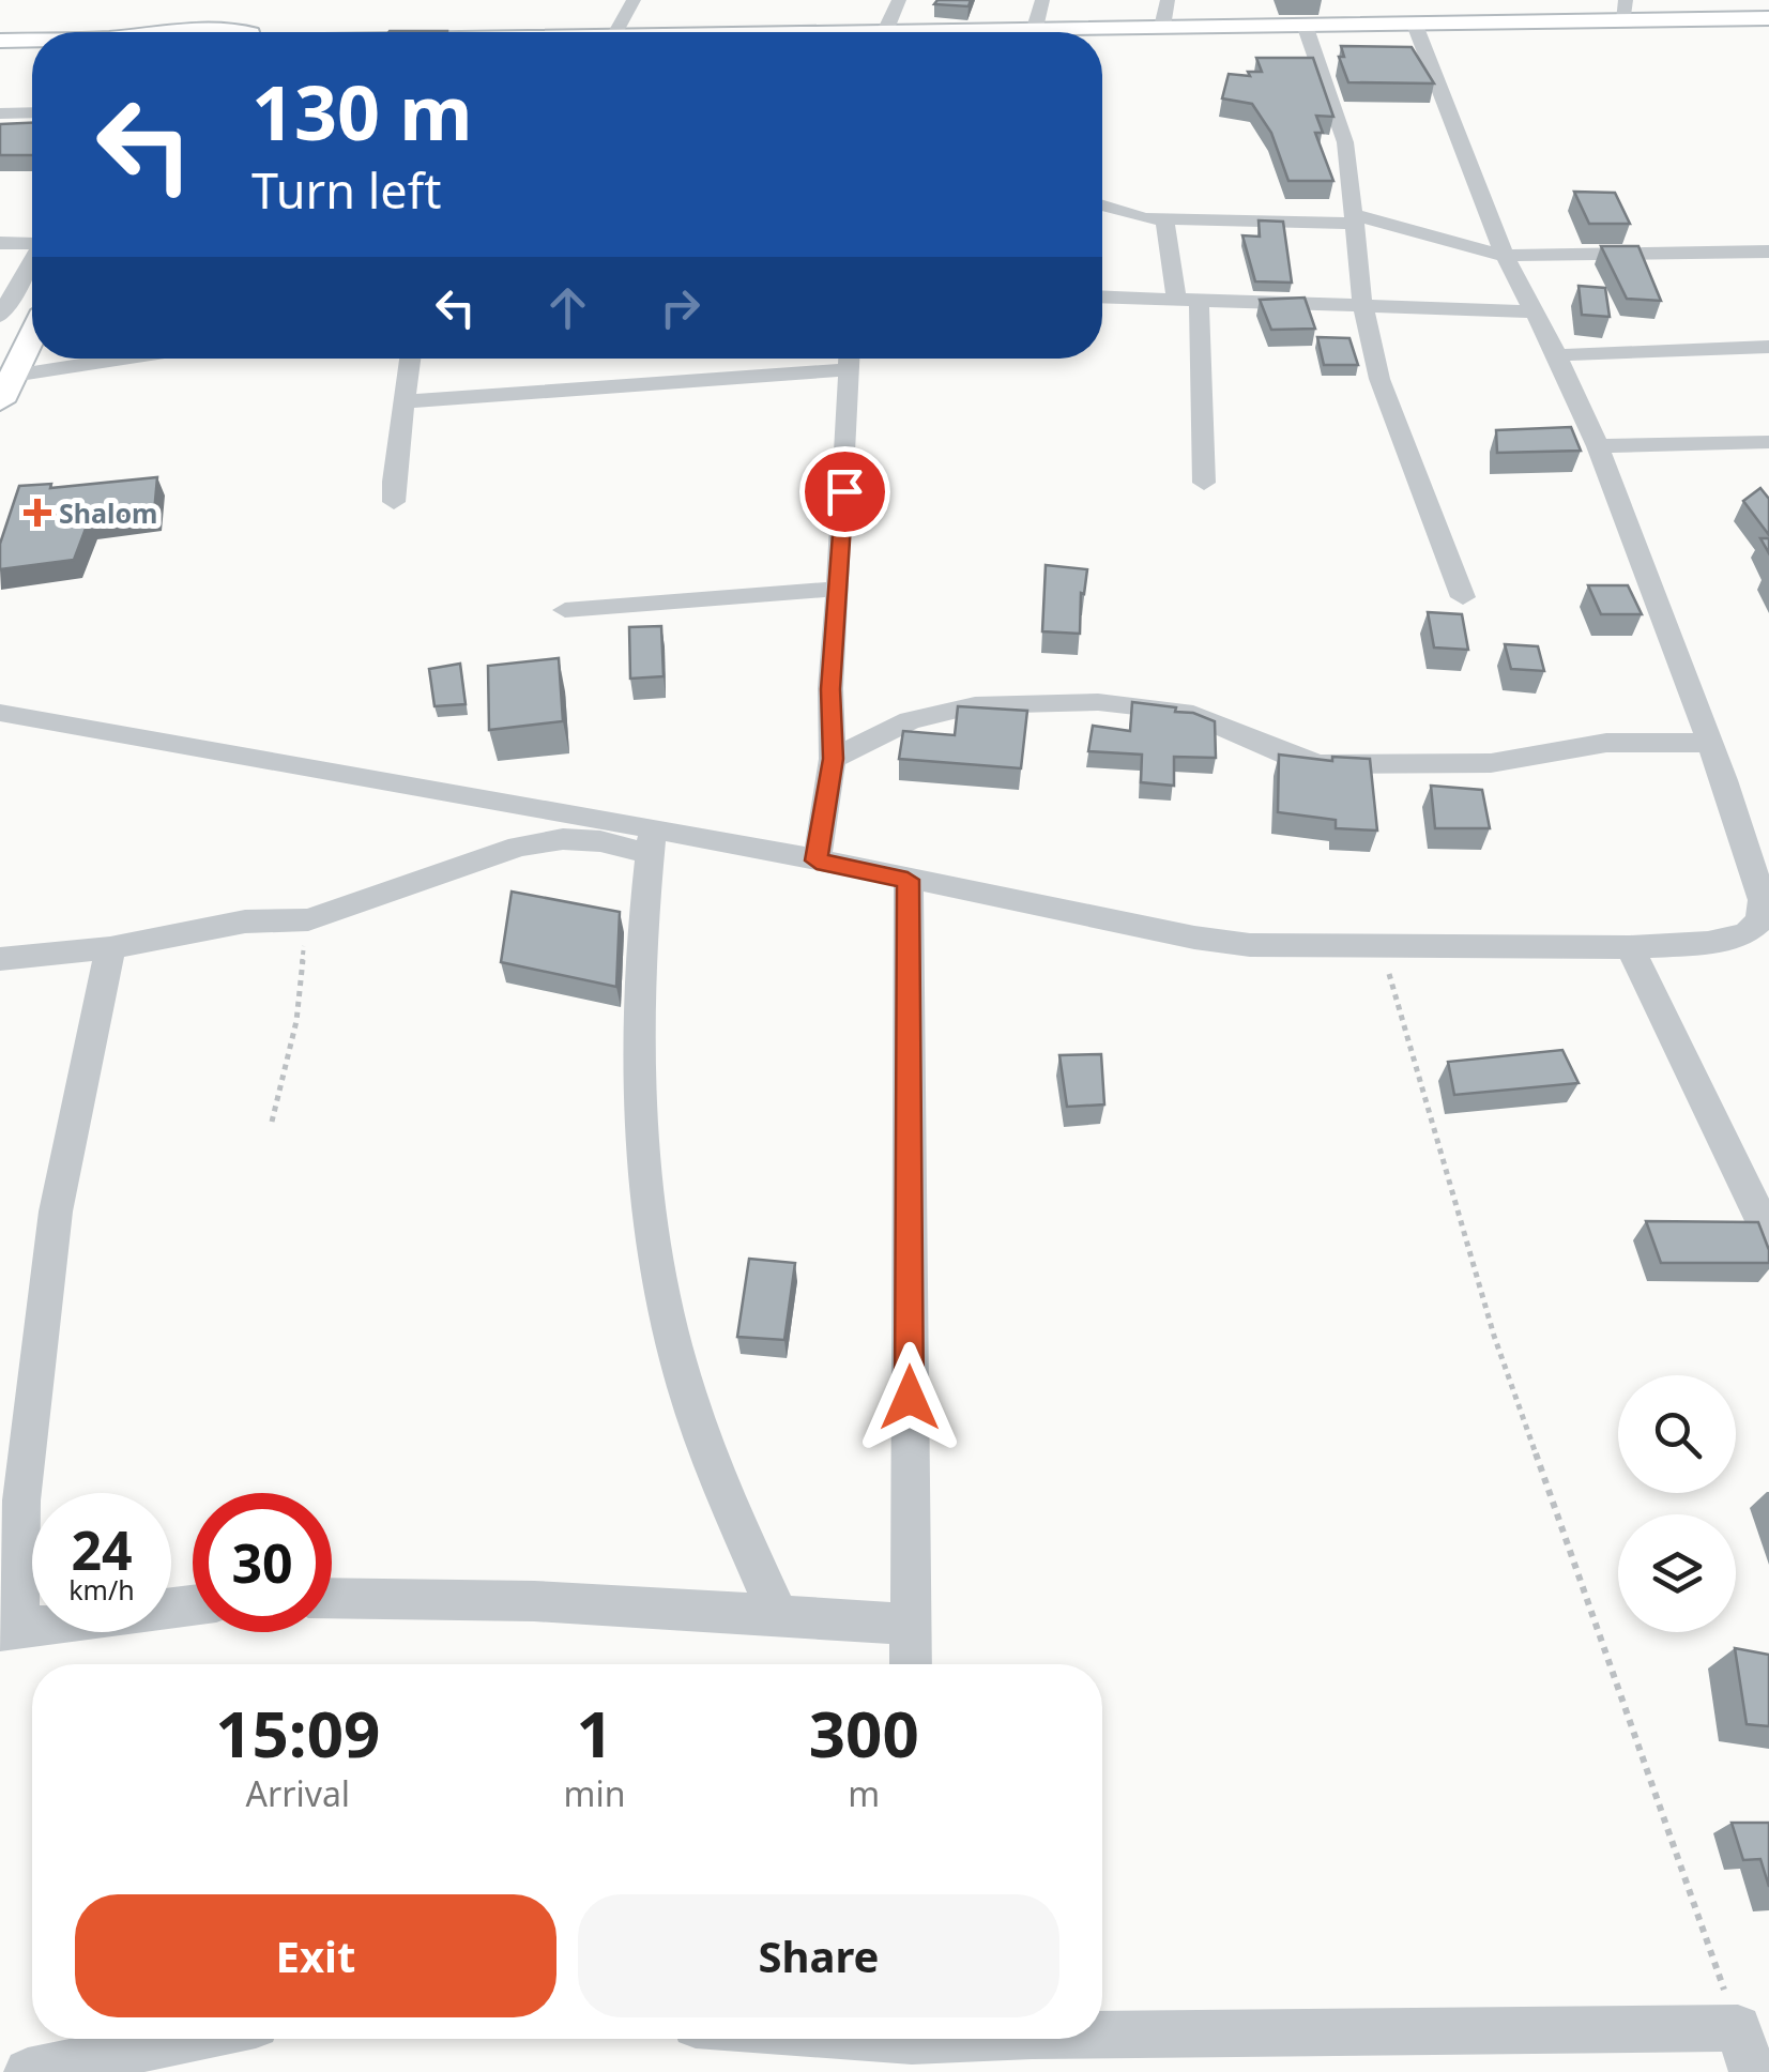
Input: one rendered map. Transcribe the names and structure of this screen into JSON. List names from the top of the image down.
{
  "places": {
    "health": ["Shalom"]
  },
  "page": {
    "turn": ["130 m", "Turn left"],
    "speed": "24 km/h",
    "limit": "30",
    "eta": [
      "15:09",
      "Arrival",
      "1",
      "min",
      "300",
      "m"
    ],
    "buttons": ["Exit", "Share"]
  }
}
